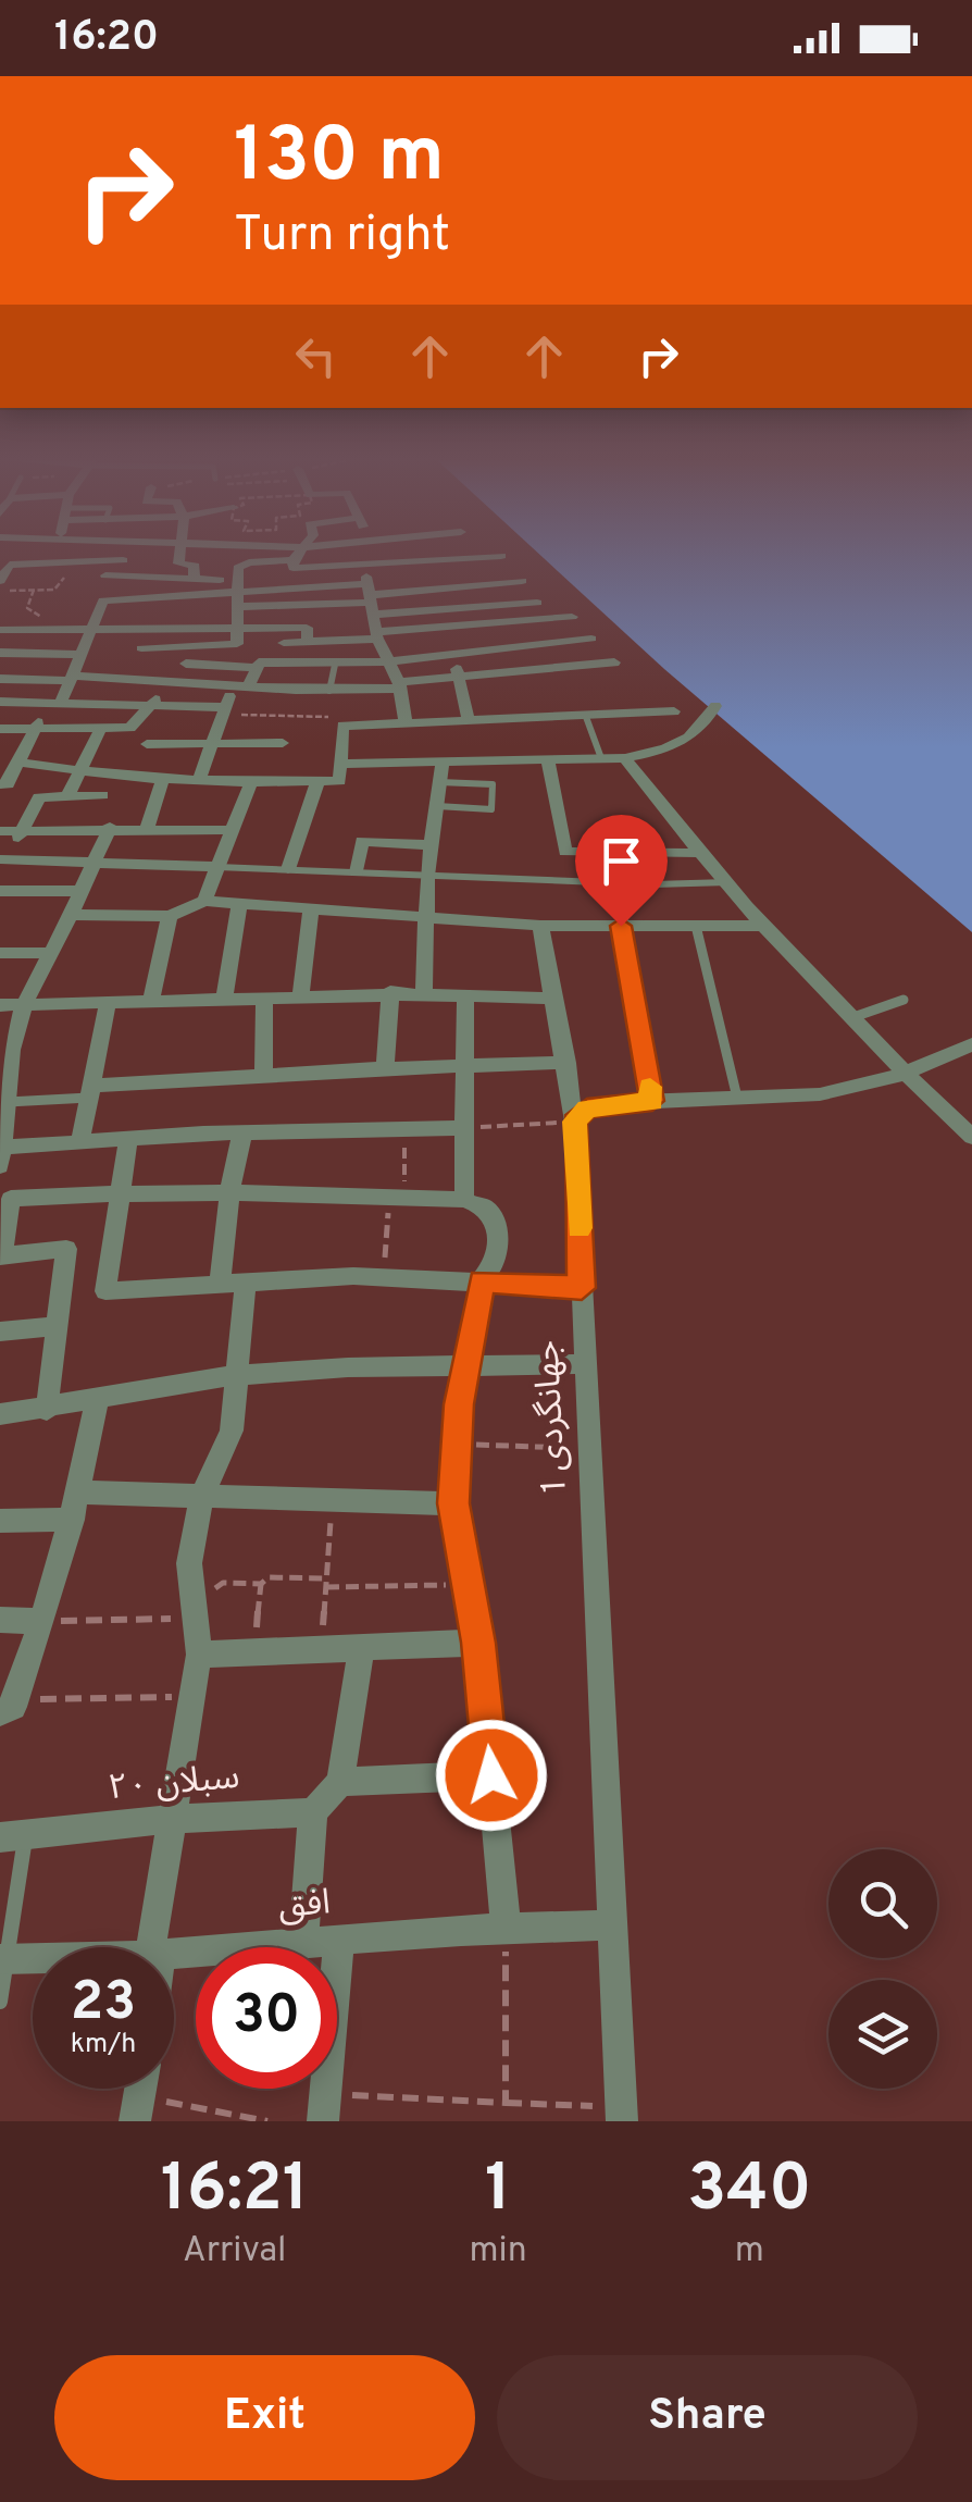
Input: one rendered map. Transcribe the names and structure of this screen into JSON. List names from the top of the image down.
{
  "streets": {
    "street": ["جهانگردی 1", "سبلان ۲۰", "افق"]
  },
  "crossings": [
    ["جهانگردی 1", "افق"]
  ],
  "page": {
    "status": "16:20",
    "turn": ["130 m", "Turn right"],
    "speed": "23 km/h",
    "limit": "30",
    "eta": [
      "16:21",
      "Arrival",
      "1",
      "min",
      "340",
      "m"
    ],
    "buttons": ["Exit", "Share"]
  }
}
